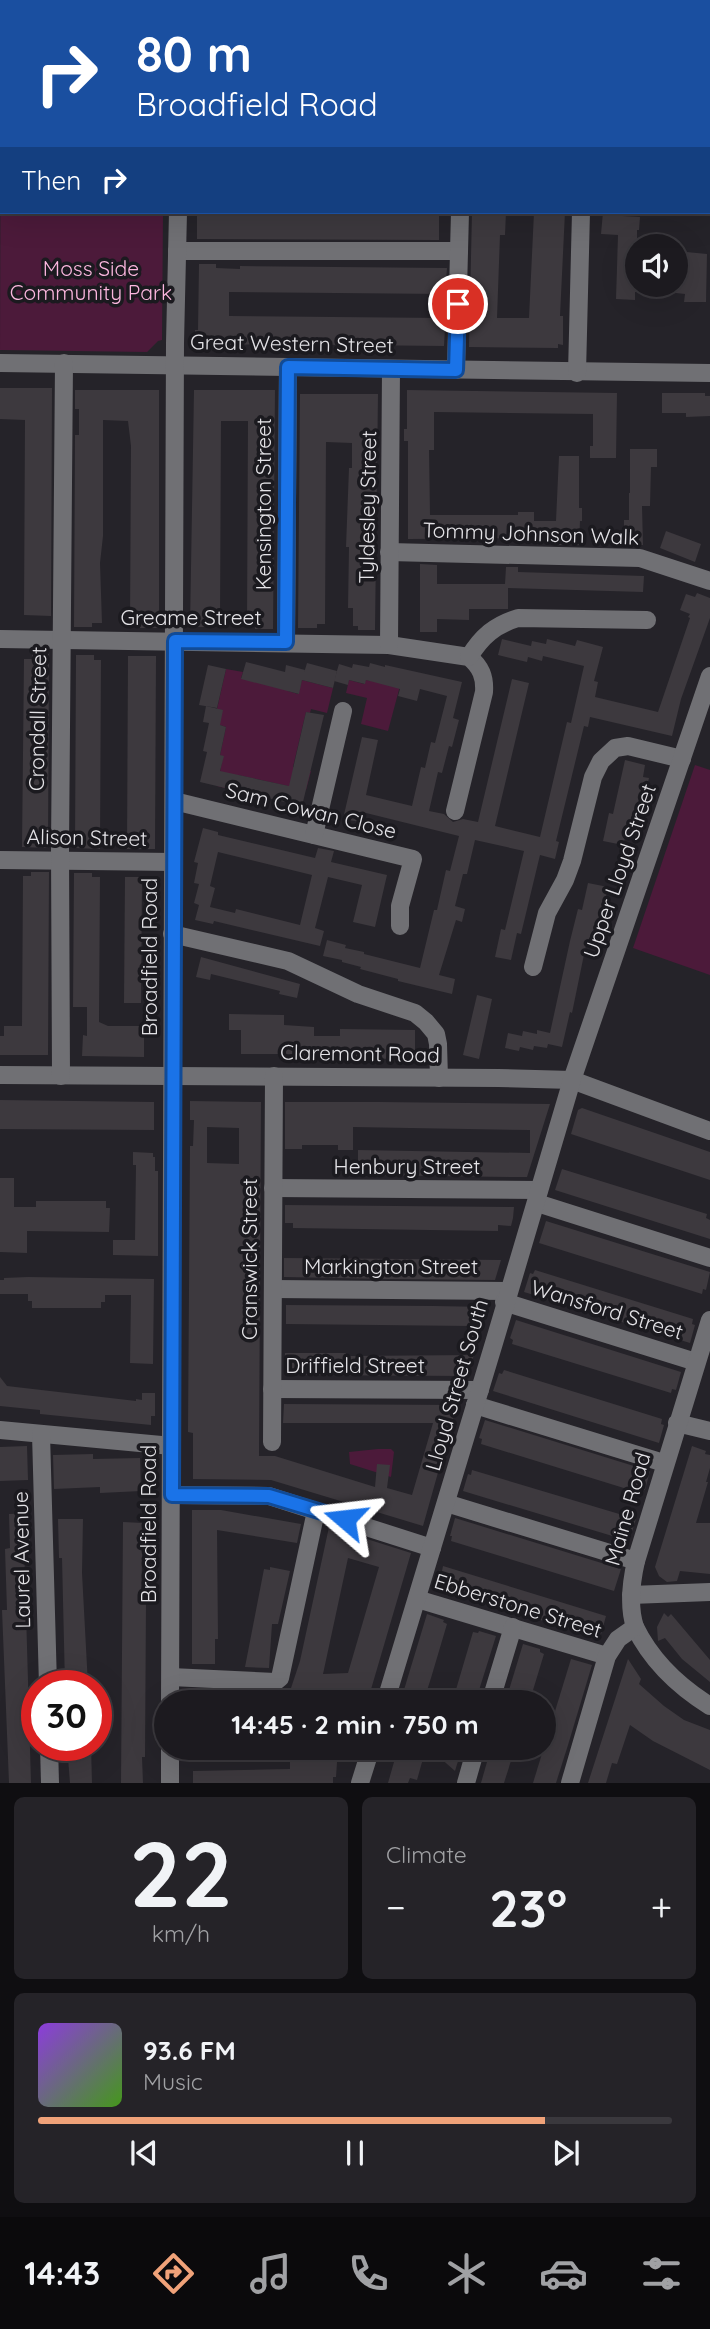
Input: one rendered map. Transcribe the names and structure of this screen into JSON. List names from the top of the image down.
{
  "streets": {
    "street": [
      "Great Western Street",
      "Kensington Street",
      "Tyldesley Street",
      "Tommy Johnson Walk",
      "Greame Street",
      "Crondall Street",
      "Sam Cowan Close",
      "Alison Street",
      "Upper Lloyd Street",
      "Broadfield Road",
      "Claremont Road",
      "Henbury Street",
      "Cranswick Street",
      "Markington Street",
      "Wansford Street",
      "Driffield Street",
      "Lloyd Street South",
      "Maine Road",
      "Laurel Avenue",
      "Ebberstone Street"
    ]
  },
  "crossings": [
    ["Great Western Street", "Kensington Street"],
    ["Great Western Street", "Tyldesley Street"],
    ["Great Western Street", "Crondall Street"],
    ["Great Western Street", "Broadfield Road"],
    ["Kensington Street", "Greame Street"],
    ["Tyldesley Street", "Tommy Johnson Walk"],
    ["Tyldesley Street", "Greame Street"],
    ["Greame Street", "Crondall Street"],
    ["Greame Street", "Broadfield Road"],
    ["Crondall Street", "Alison Street"],
    ["Crondall Street", "Claremont Road"],
    ["Sam Cowan Close", "Broadfield Road"],
    ["Alison Street", "Broadfield Road"],
    ["Upper Lloyd Street", "Claremont Road"],
    ["Upper Lloyd Street", "Lloyd Street South"],
    ["Broadfield Road", "Claremont Road"],
    ["Claremont Road", "Cranswick Street"],
    ["Claremont Road", "Lloyd Street South"],
    ["Henbury Street", "Cranswick Street"],
    ["Henbury Street", "Lloyd Street South"],
    ["Cranswick Street", "Markington Street"],
    ["Cranswick Street", "Driffield Street"],
    ["Markington Street", "Wansford Street"],
    ["Markington Street", "Lloyd Street South"],
    ["Wansford Street", "Lloyd Street South"],
    ["Wansford Street", "Maine Road"],
    ["Driffield Street", "Lloyd Street South"],
    ["Driffield Street", "Maine Road"],
    ["Lloyd Street South", "Ebberstone Street"]
  ],
  "parks": ["Moss Side Community Park"],
  "page": {
    "turn": ["80 m", "Broadfield Road"],
    "then": "Then",
    "limit": "30",
    "trip": "14:45 · 2 min · 750 m",
    "tile": [
      ["22", "km/h"],
      "Climate"
    ],
    "heat": ["−", "23°", "+"],
    "song": ["93.6 FM", "Music"],
    "tabs": "14:43"
  }
}
